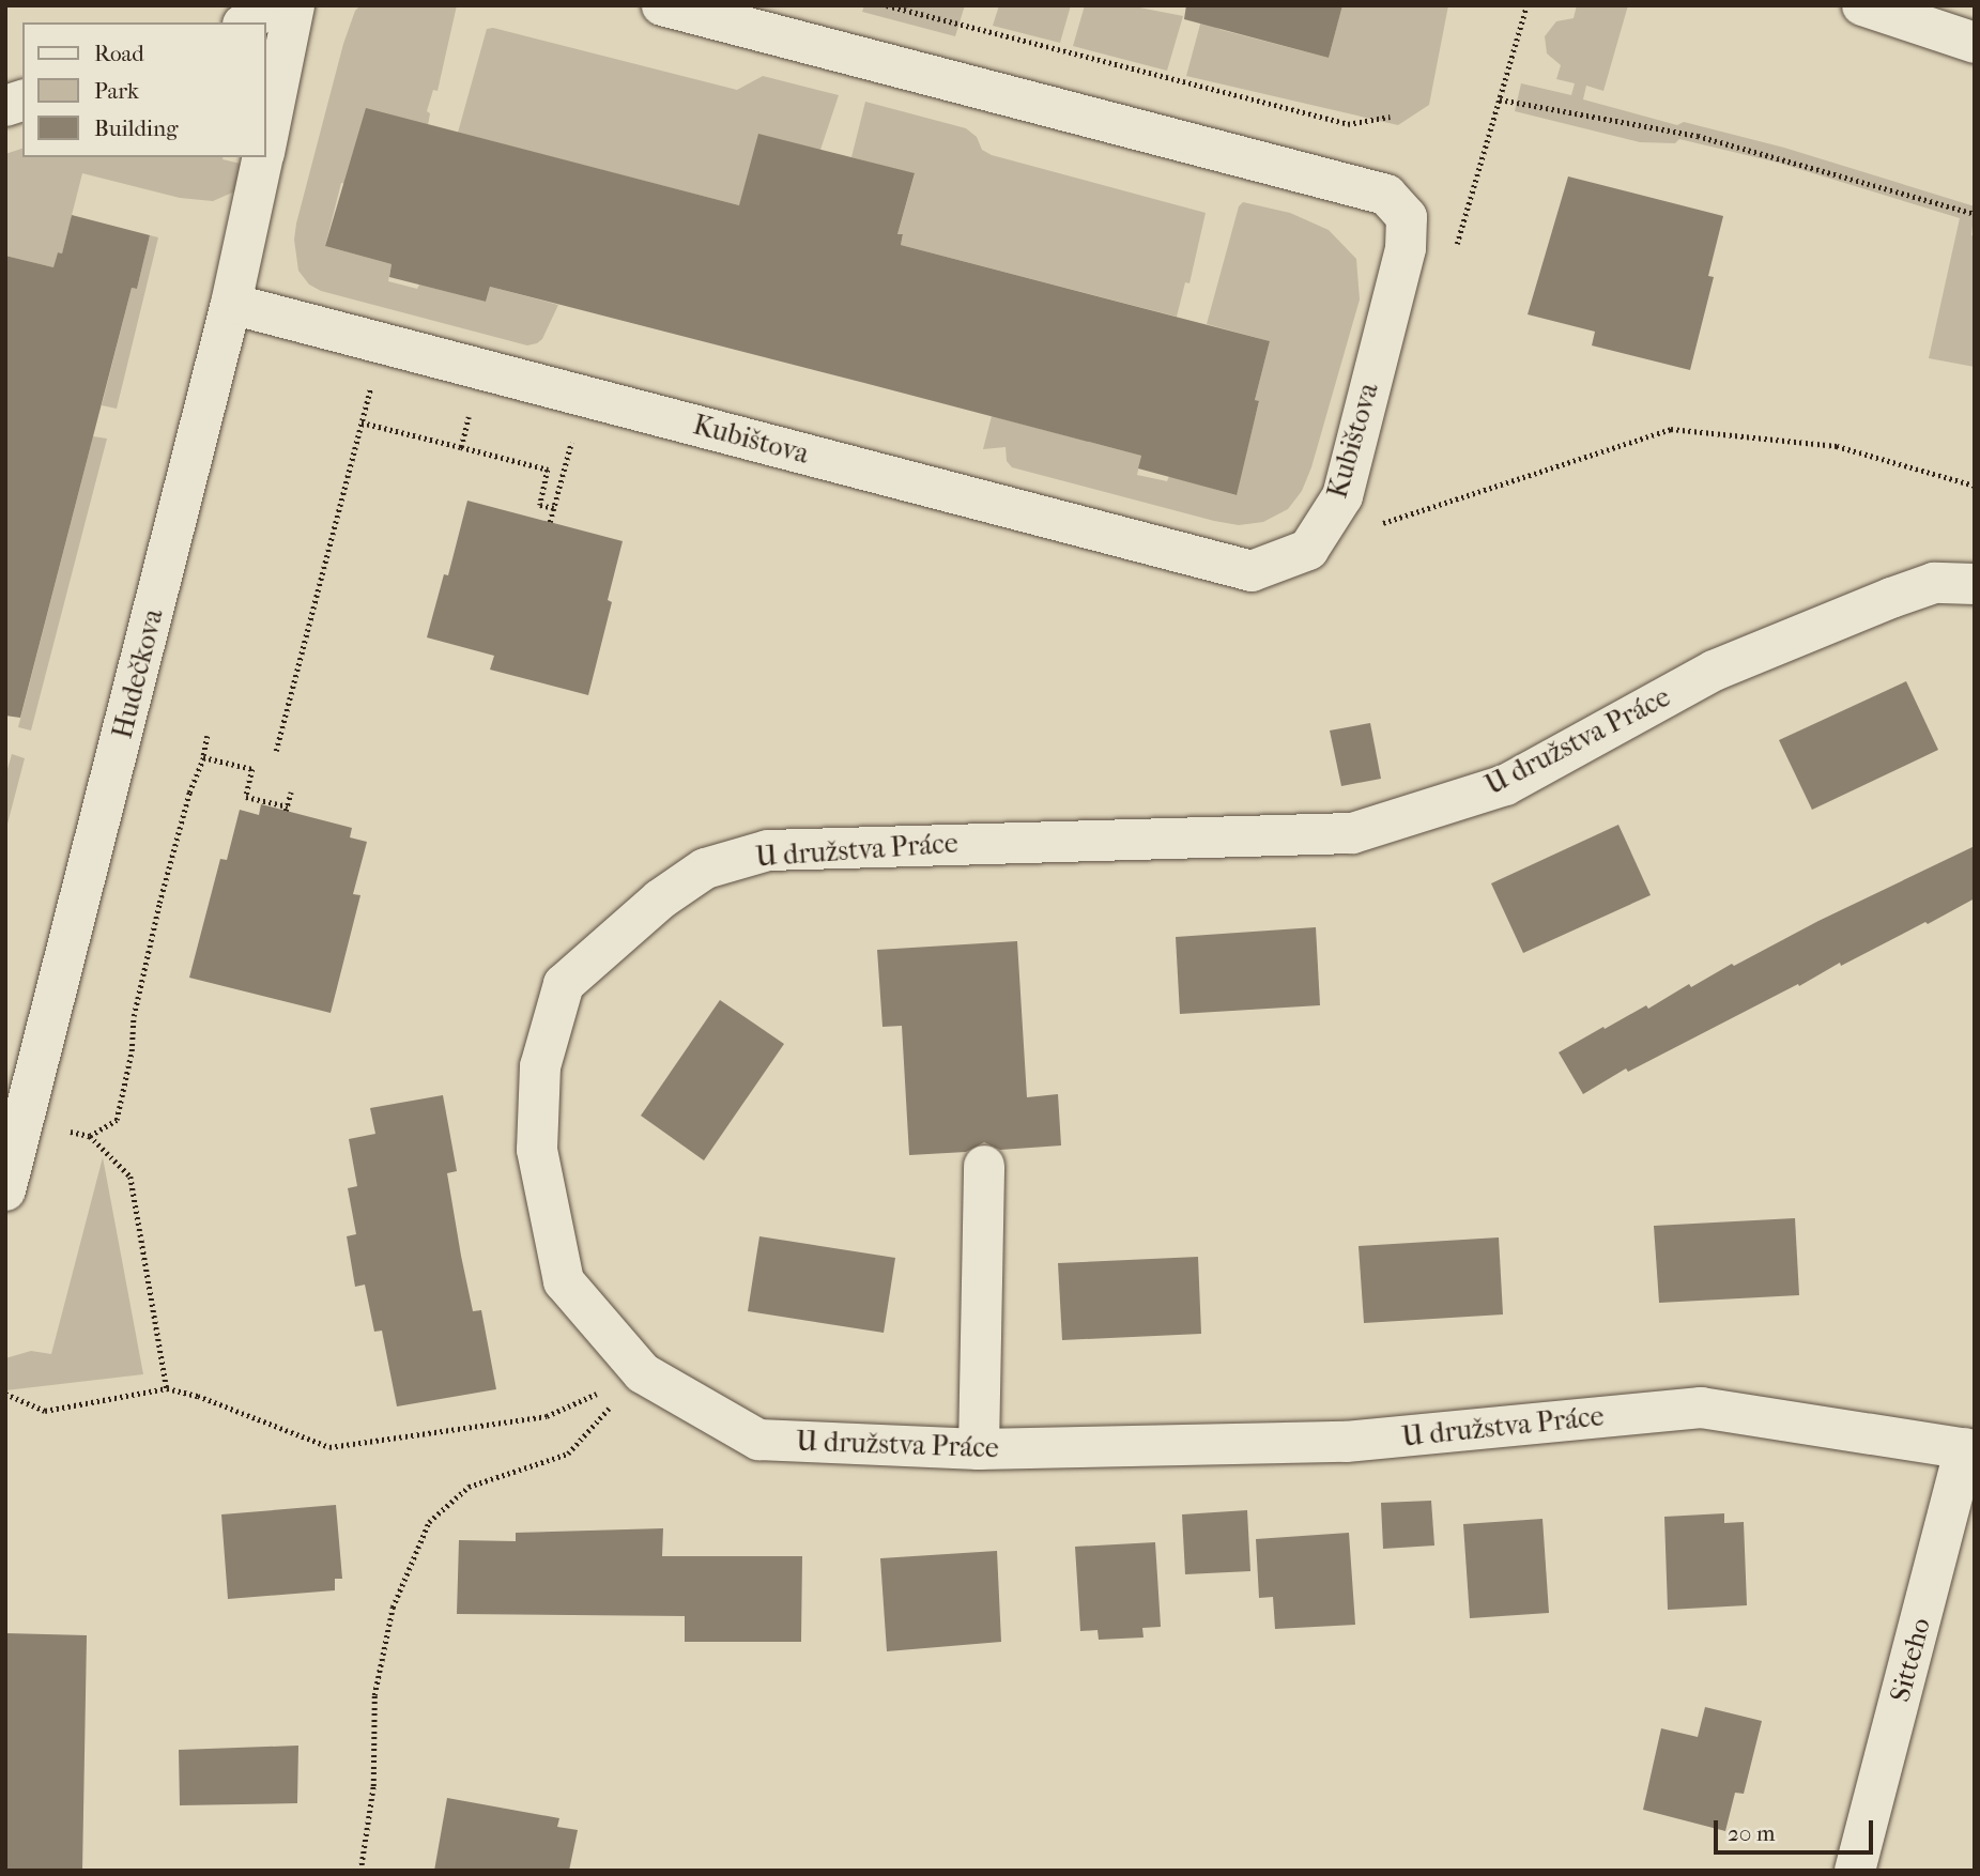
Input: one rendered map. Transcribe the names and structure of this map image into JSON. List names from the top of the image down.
{
  "streets": {
    "street": [
      "Kubištova",
      "Hudečkova",
      "U družstva Práce",
      "Sitteho"
    ]
  },
  "crossings": [
    ["Kubištova", "Hudečkova"],
    ["U družstva Práce", "Sitteho"]
  ],
  "legend": ["Road", "Park", "Building"],
  "scale_bar": "20 m"
}
